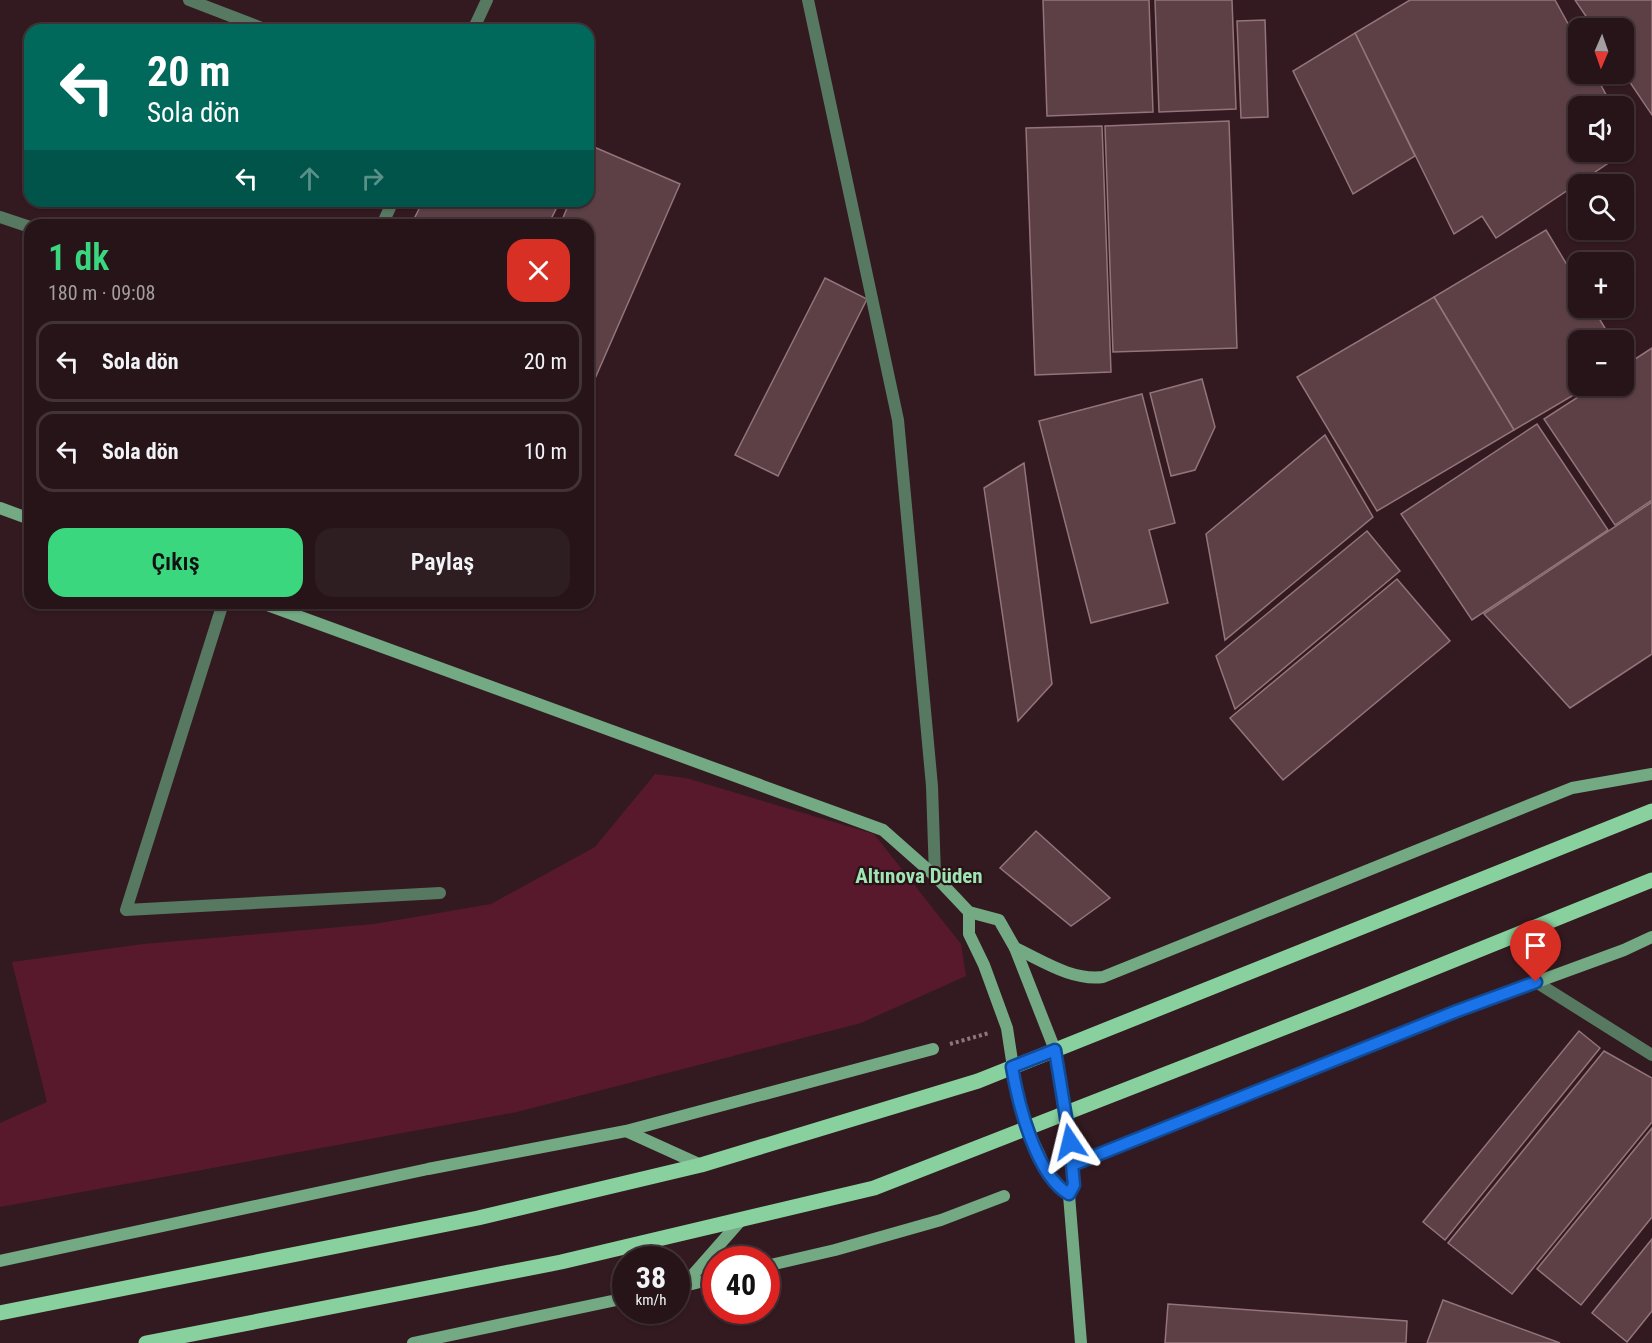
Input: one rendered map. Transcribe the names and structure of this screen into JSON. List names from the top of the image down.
{
  "districts": ["Altınova Düden"],
  "north": "bottom",
  "page": {
    "map_buttons": ["+", "−"],
    "turn": ["20 m", "Sola dön"],
    "heading": ["1 dk", "180 m · 09:08"],
    "list": [
      {
        "name": "Sola dön",
        "value": "20 m"
      },
      {
        "name": "Sola dön",
        "value": "10 m"
      }
    ],
    "buttons": ["Çıkış", "Paylaş"],
    "speed": "38 km/h",
    "limit": "40"
  }
}
